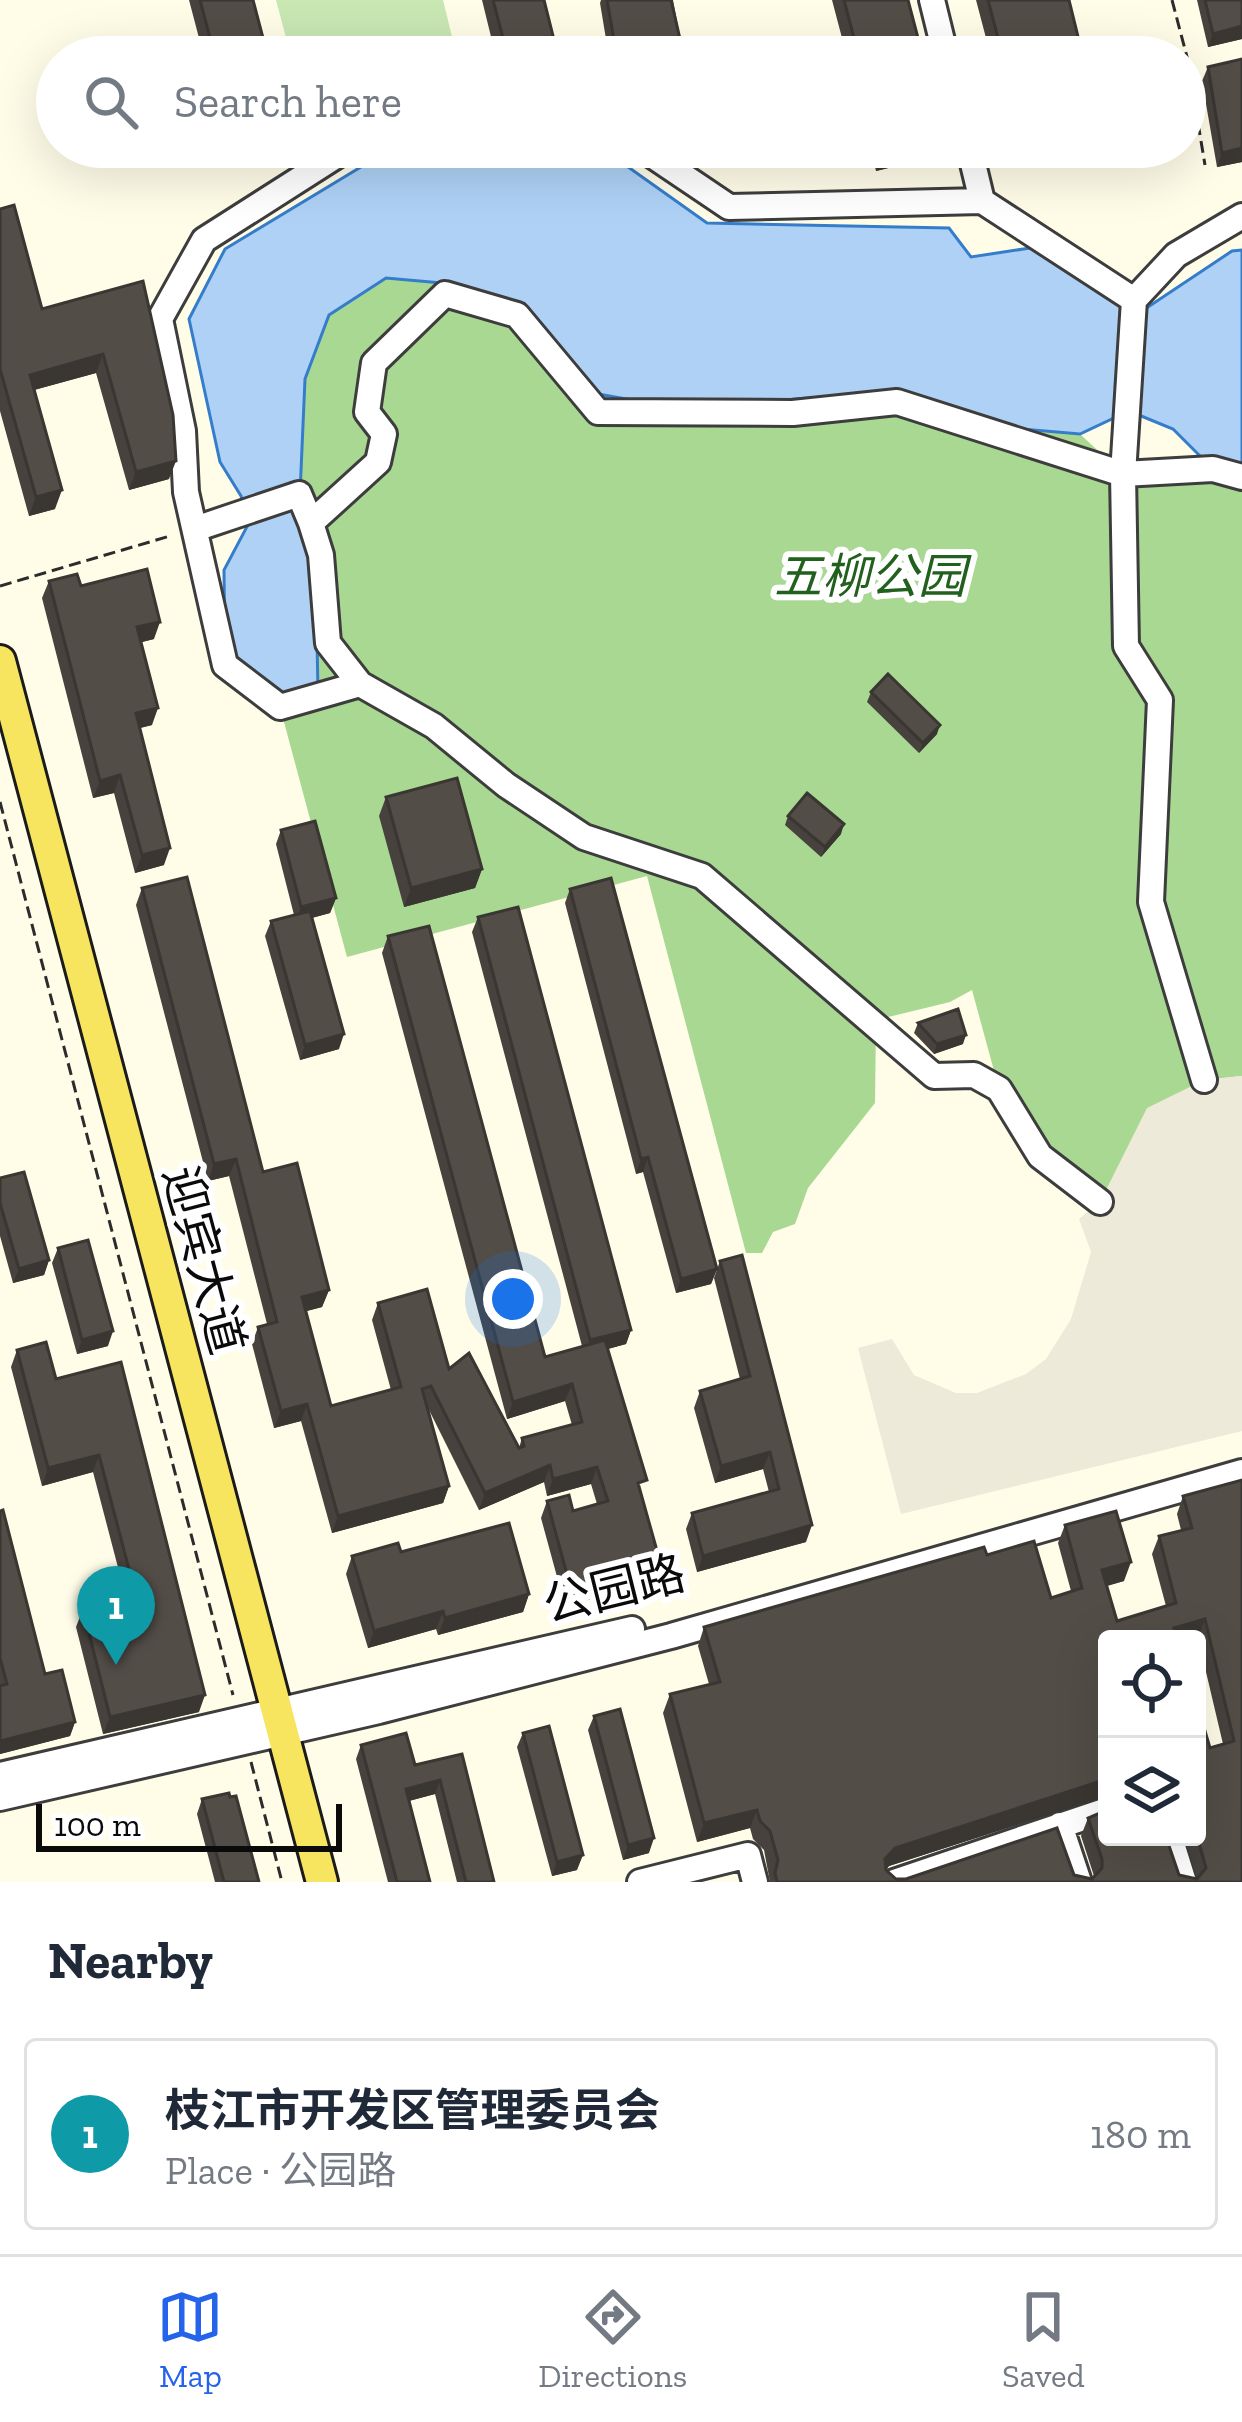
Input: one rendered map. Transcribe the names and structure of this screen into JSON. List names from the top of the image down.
{
  "streets": {
    "main road": ["迎宾大道"],
    "street": ["公园路"]
  },
  "crossings": [
    ["迎宾大道", "公园路"]
  ],
  "parks": ["五柳公园"],
  "scale_bar": "100 m",
  "page": {
    "search": "Search here",
    "pins": "1",
    "scale": "100 m",
    "heading": "Nearby",
    "list": [
      {
        "mark": "1",
        "name": "枝江市开发区管理委员会",
        "note": "Place · 公园路",
        "value": "180 m"
      }
    ],
    "nav": ["Map", "Directions", "Saved"]
  }
}
